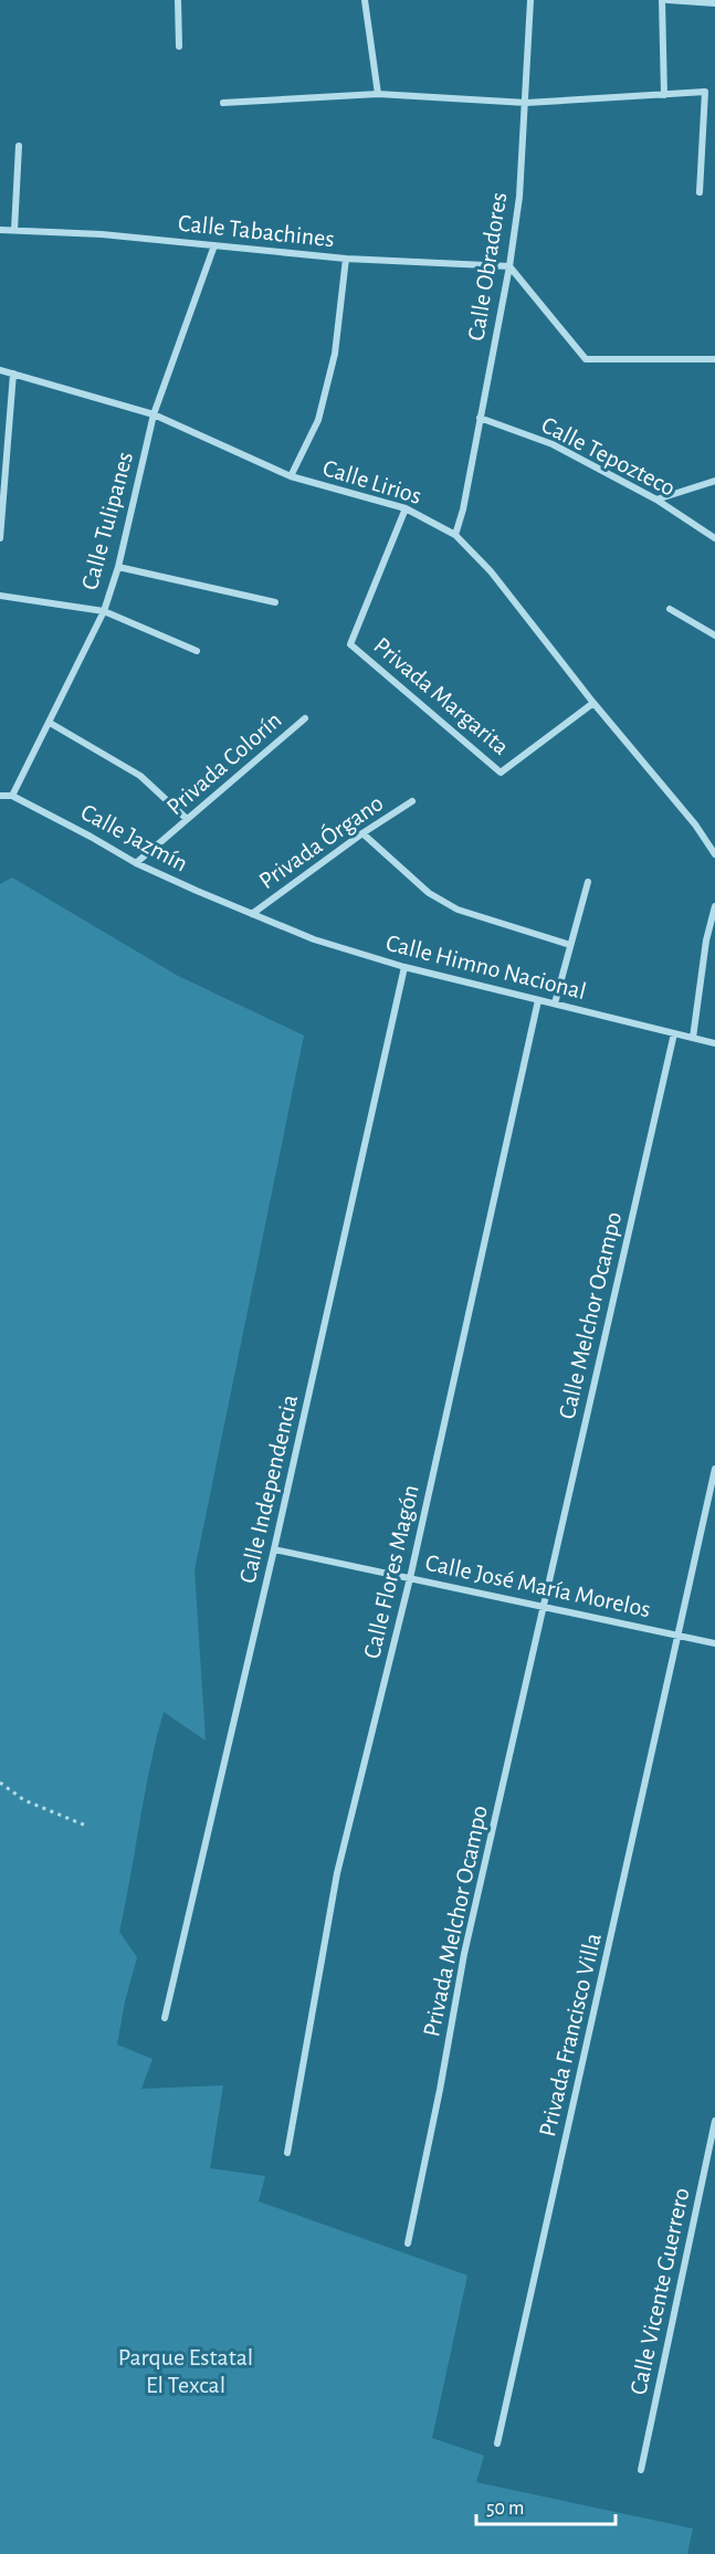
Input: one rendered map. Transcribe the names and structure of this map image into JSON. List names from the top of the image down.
{
  "streets": {
    "street": [
      "Calle Tabachines",
      "Calle Obradores",
      "Calle Tepozteco",
      "Calle Lirios",
      "Calle Tulipanes",
      "Privada Margarita",
      "Privada Colorín",
      "Calle Jazmín",
      "Privada Órgano",
      "Calle Himno Nacional",
      "Calle Melchor Ocampo",
      "Calle Independencia",
      "Calle Flores Magón",
      "Calle José María Morelos",
      "Privada Melchor Ocampo",
      "Privada Francisco Villa",
      "Calle Vicente Guerrero"
    ]
  },
  "crossings": [
    ["Calle Tabachines", "Calle Obradores"],
    ["Calle Tabachines", "Calle Tulipanes"],
    ["Calle Obradores", "Calle Tepozteco"],
    ["Calle Obradores", "Calle Lirios"],
    ["Calle Lirios", "Calle Tulipanes"],
    ["Calle Lirios", "Privada Margarita"],
    ["Calle Tulipanes", "Calle Jazmín"],
    ["Privada Colorín", "Calle Jazmín"],
    ["Calle Jazmín", "Privada Órgano"],
    ["Calle Jazmín", "Calle Himno Nacional"],
    ["Privada Órgano", "Calle Himno Nacional"],
    ["Calle Himno Nacional", "Calle Melchor Ocampo"],
    ["Calle Himno Nacional", "Calle Independencia"],
    ["Calle Himno Nacional", "Calle Flores Magón"],
    ["Calle Melchor Ocampo", "Calle José María Morelos"],
    ["Calle Melchor Ocampo", "Privada Melchor Ocampo"],
    ["Calle Independencia", "Calle José María Morelos"],
    ["Calle Flores Magón", "Calle José María Morelos"],
    ["Calle José María Morelos", "Privada Melchor Ocampo"],
    ["Calle José María Morelos", "Privada Francisco Villa"]
  ],
  "parks": ["Parque Estatal El Texcal"],
  "scale_bar": "50 m"
}
